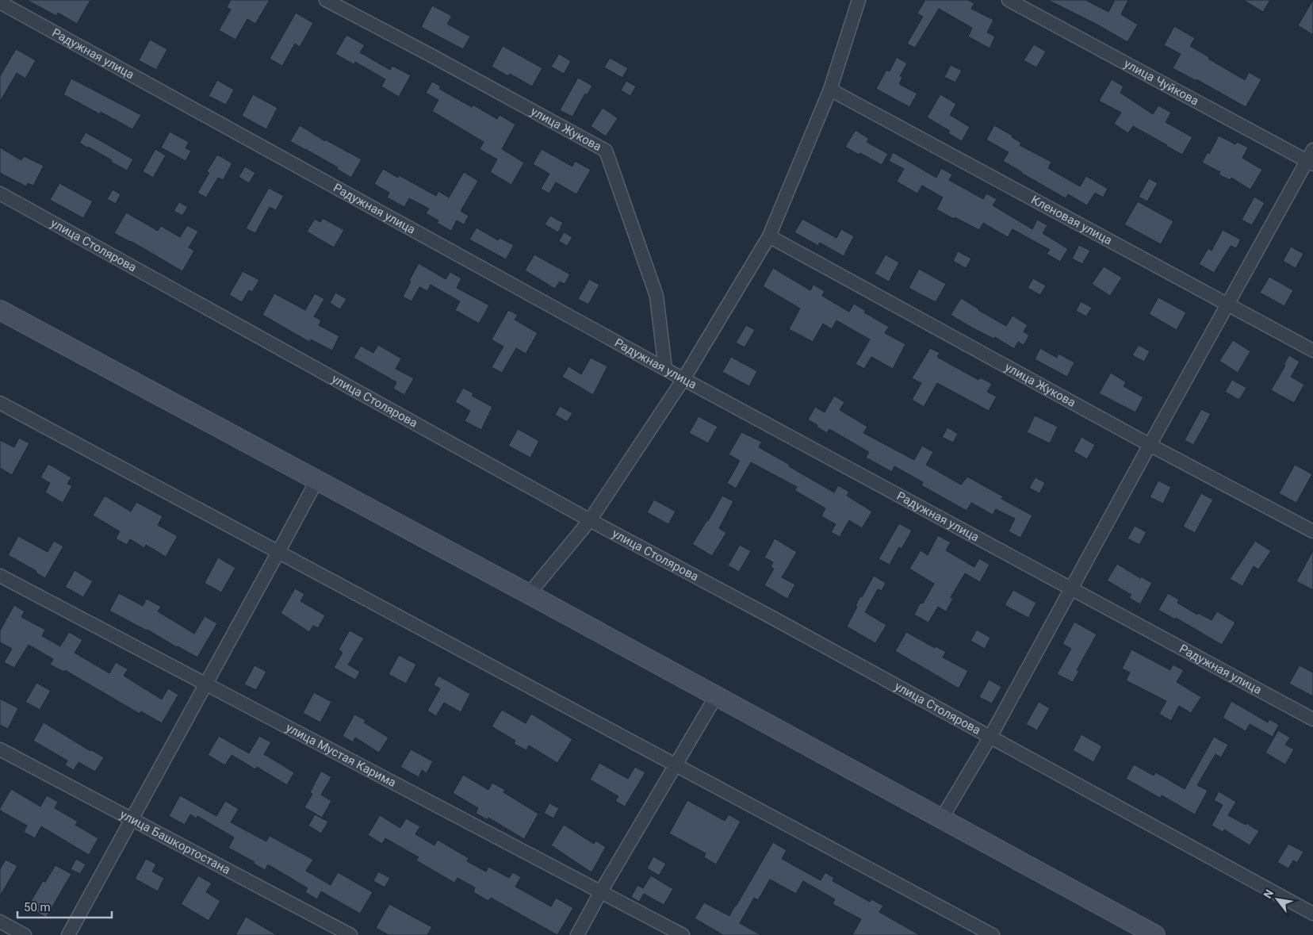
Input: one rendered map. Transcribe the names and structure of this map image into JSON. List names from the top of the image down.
{
  "streets": {
    "street": [
      "Радужная улица",
      "улица Чуйкова",
      "улица Жукова",
      "Кленовая улица",
      "улица Столярова",
      "улица Мустая Карима",
      "улица Башкортостана"
    ]
  },
  "crossings": [
    ["Радужная улица", "улица Жукова"]
  ],
  "scale_bar": "50 m",
  "north": "top left"
}
